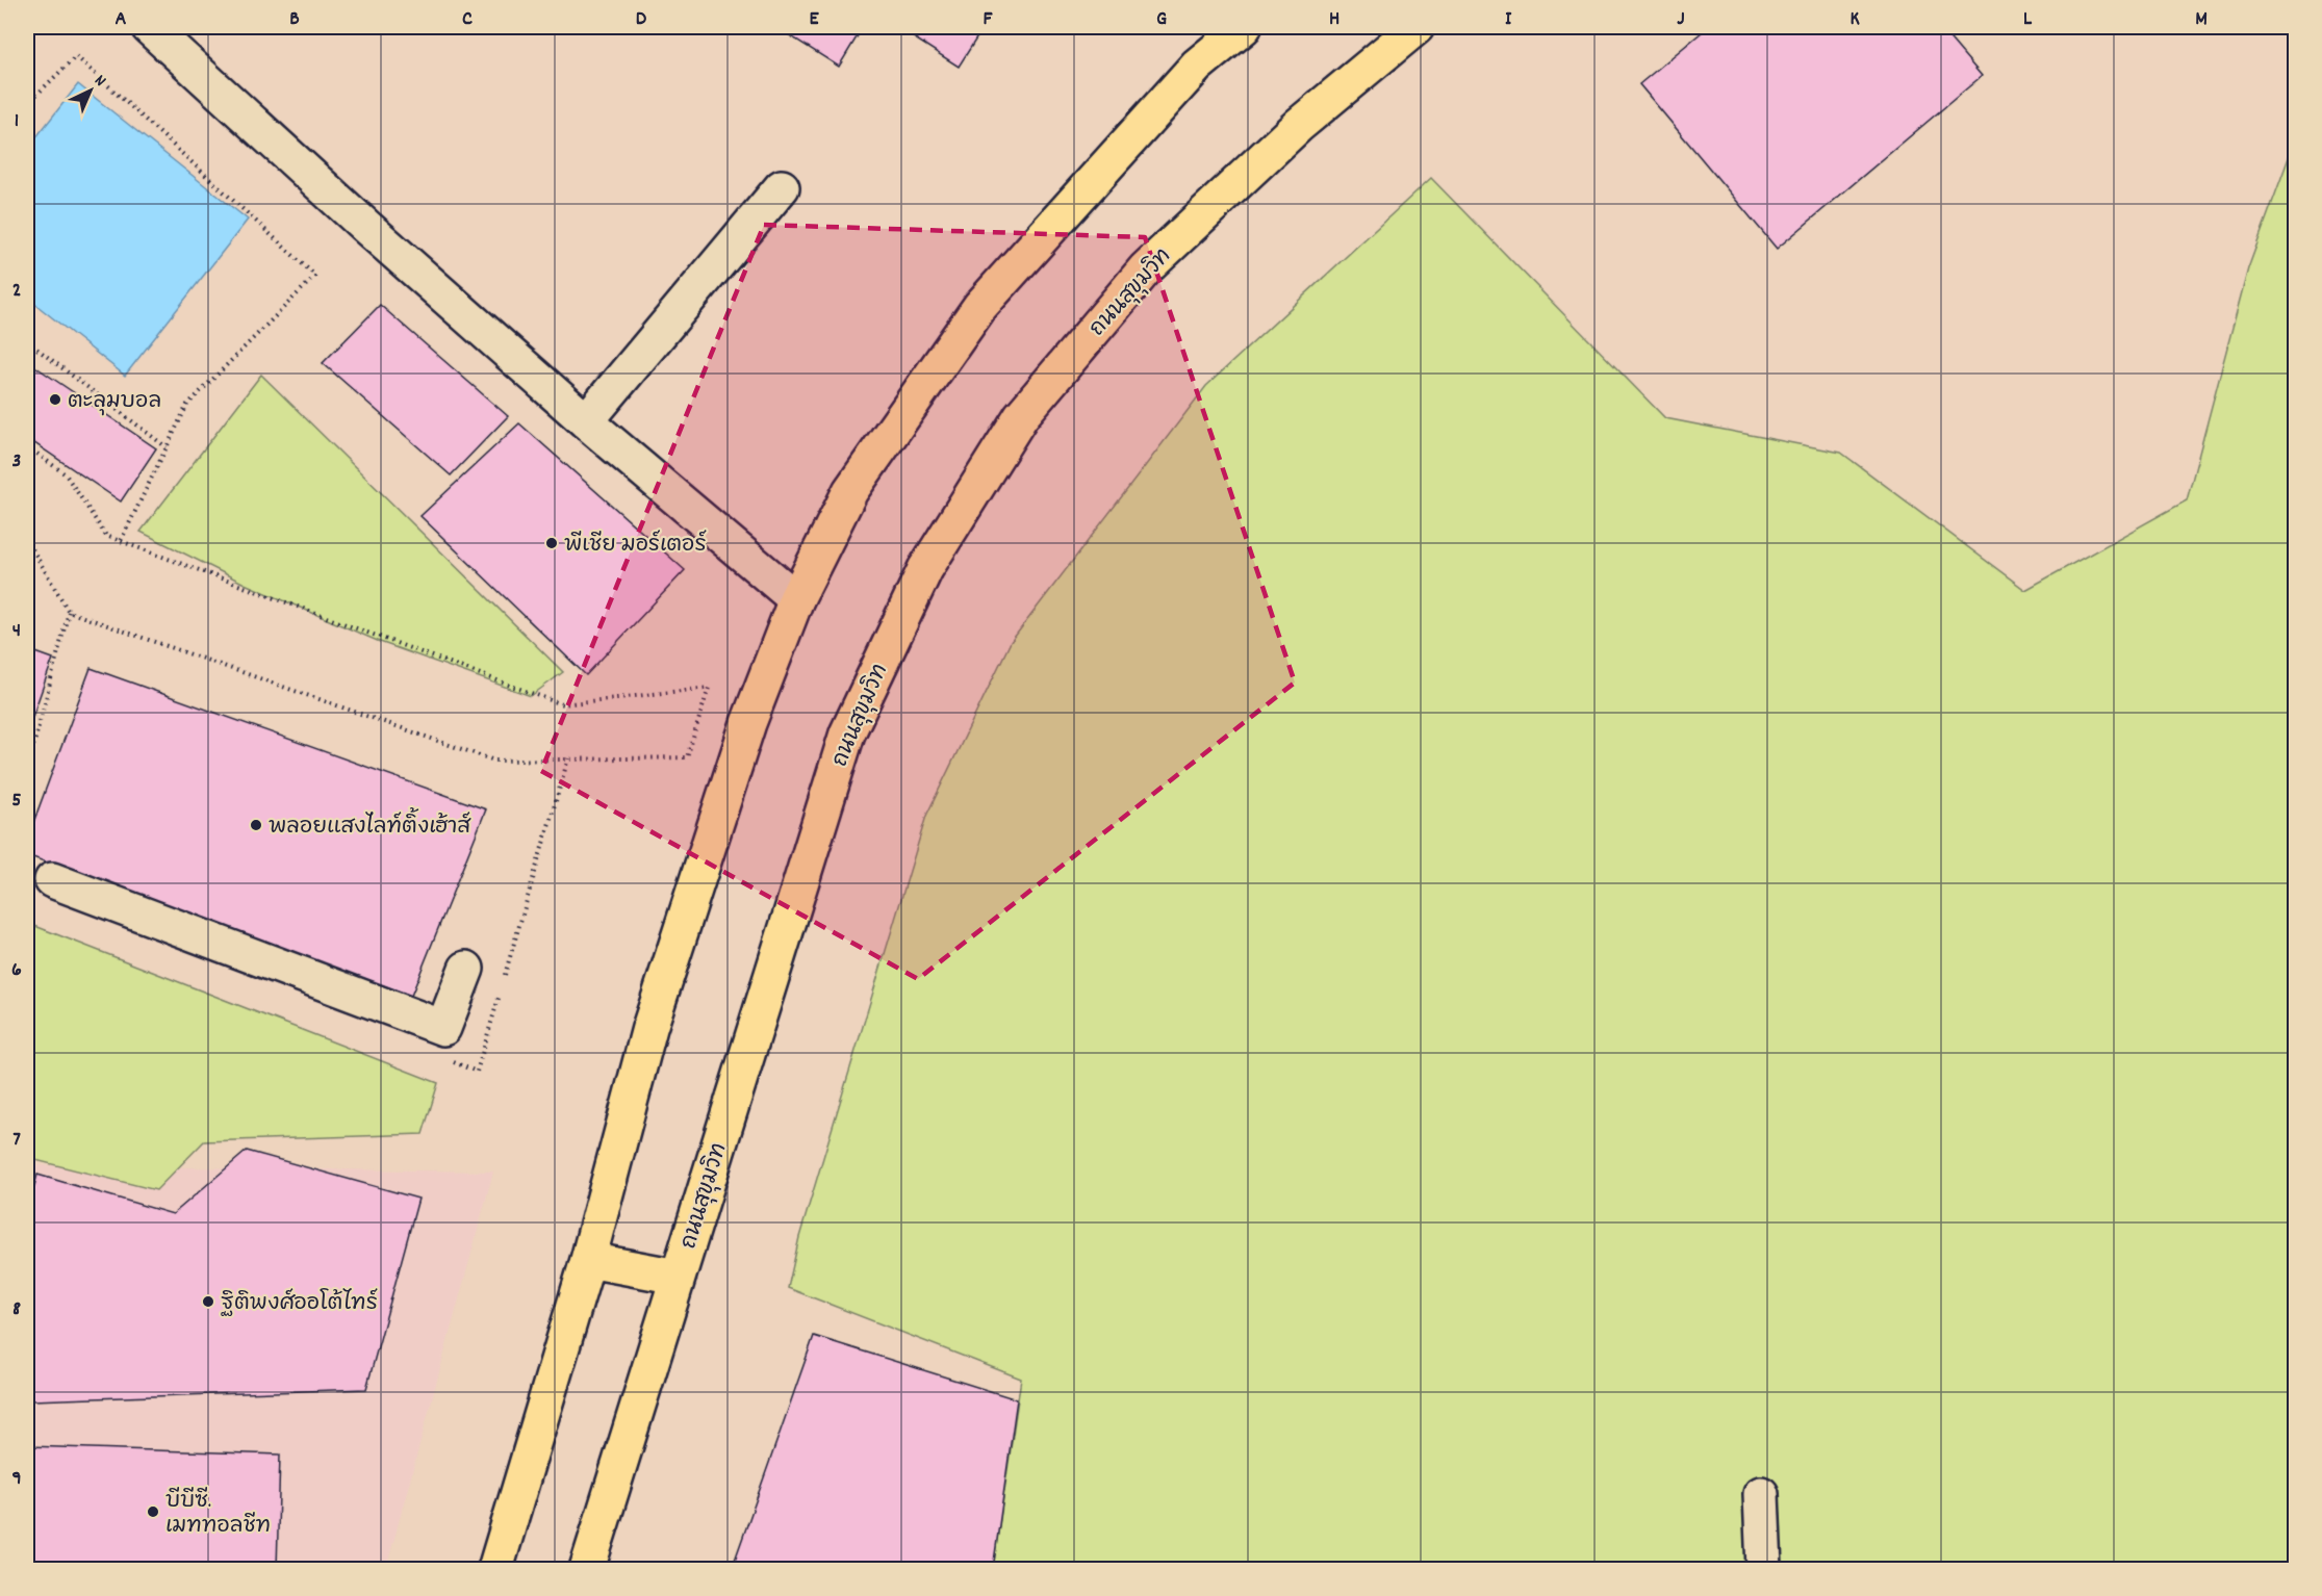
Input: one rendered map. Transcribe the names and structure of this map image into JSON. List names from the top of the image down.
{
  "streets": {
    "highway": ["ถนนสุขุมวิท"]
  },
  "places": [
    "ตะลุมบอล",
    "พีเชีย มอร์เตอร์",
    "พลอยแสงไลท์ติ้งเฮ้าส์",
    "ฐิติพงศ์ออโต้ไทร์",
    "บีบีซี. เมททอลชีท"
  ],
  "north": "top right",
  "grid": {
    "columns": [
      "A",
      "B",
      "C",
      "D",
      "E",
      "F",
      "G",
      "H",
      "I",
      "J",
      "K",
      "L",
      "M"
    ],
    "rows": [
      "1",
      "2",
      "3",
      "4",
      "5",
      "6",
      "7",
      "8",
      "9"
    ]
  }
}
